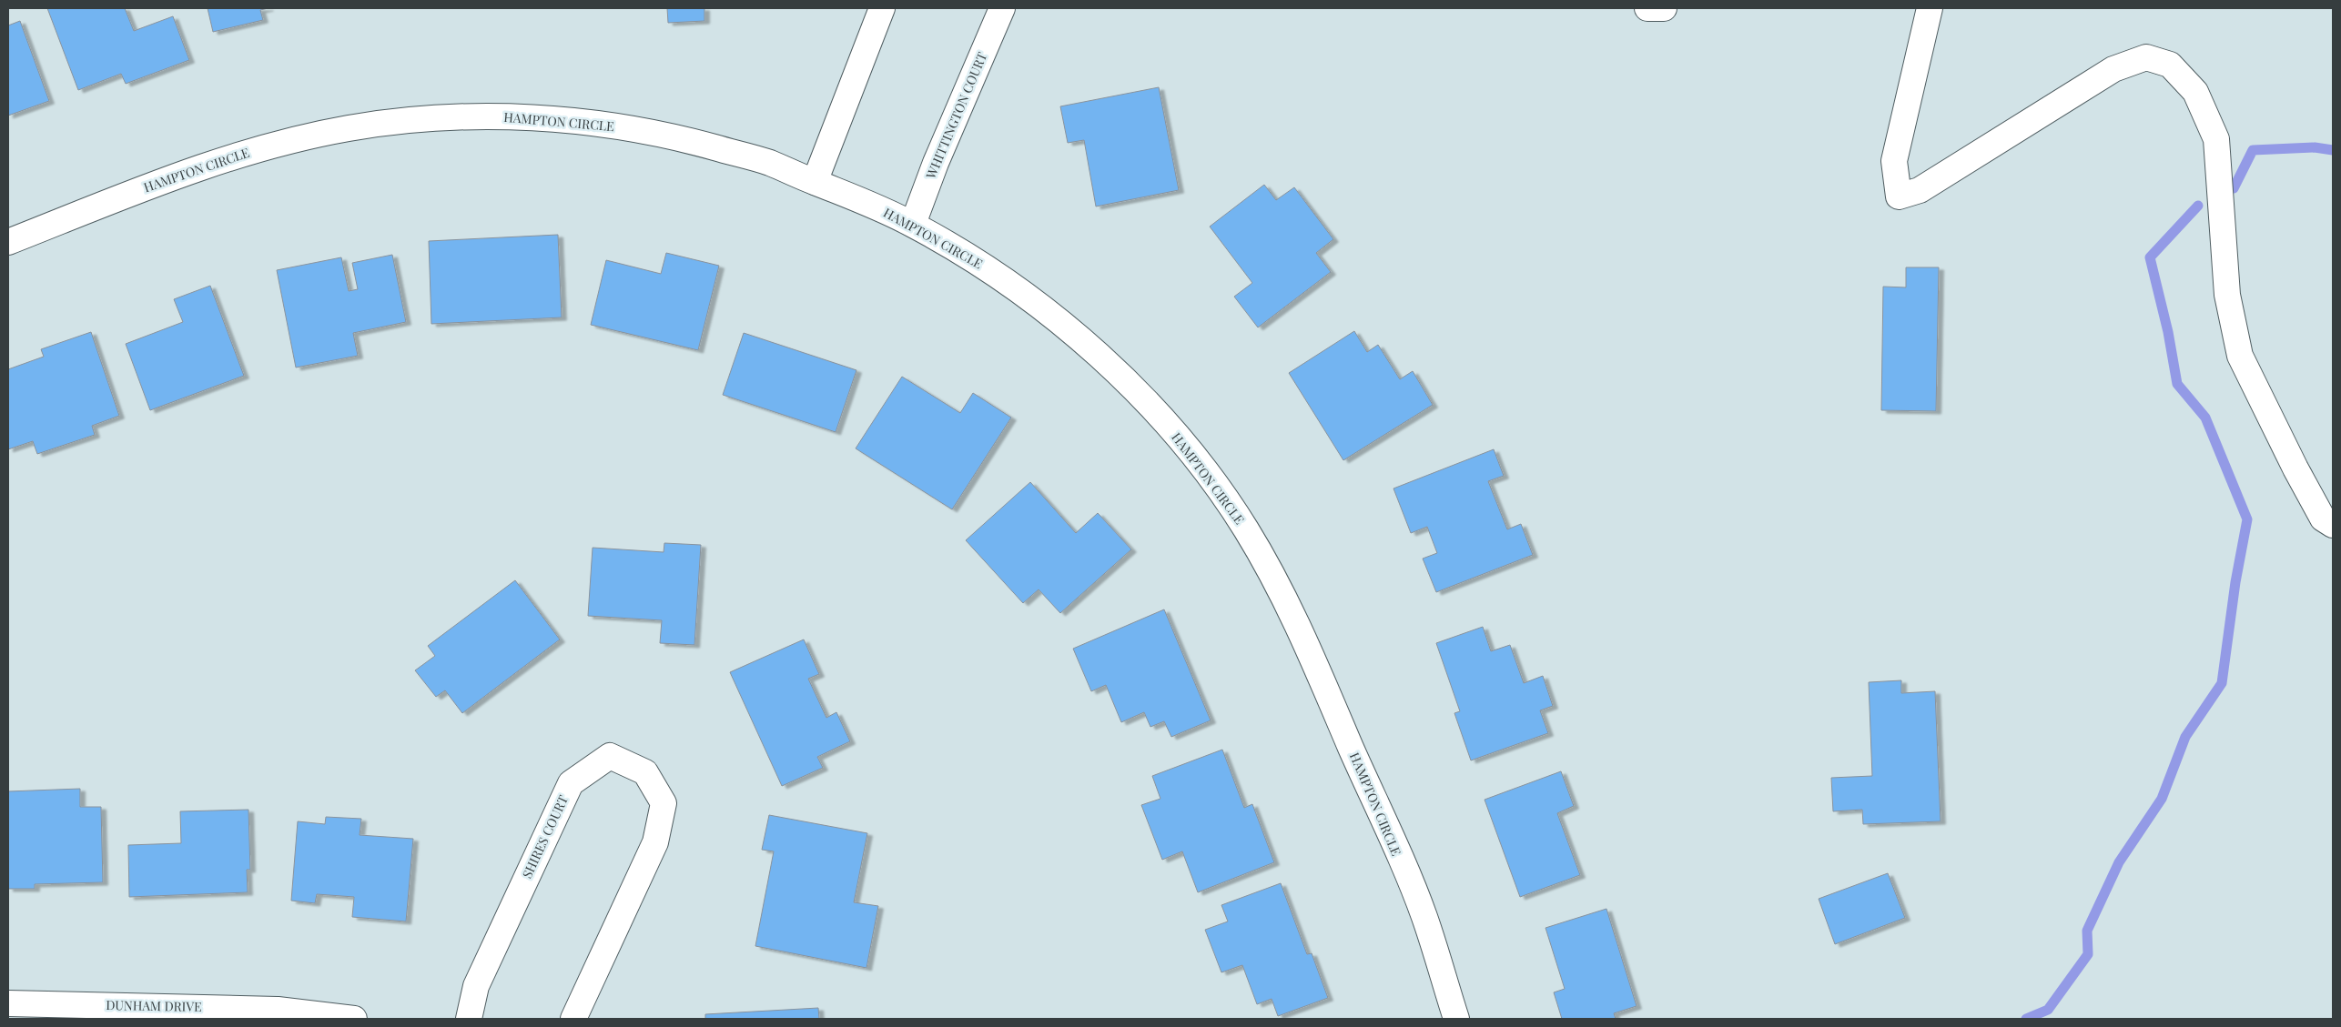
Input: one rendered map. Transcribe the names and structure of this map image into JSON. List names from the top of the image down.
{
  "streets": {
    "street": [
      "WHITTINGTON COURT",
      "HAMPTON CIRCLE",
      "SHIRES COURT",
      "DUNHAM DRIVE"
    ]
  },
  "crossings": [
    ["WHITTINGTON COURT", "HAMPTON CIRCLE"]
  ]
}
